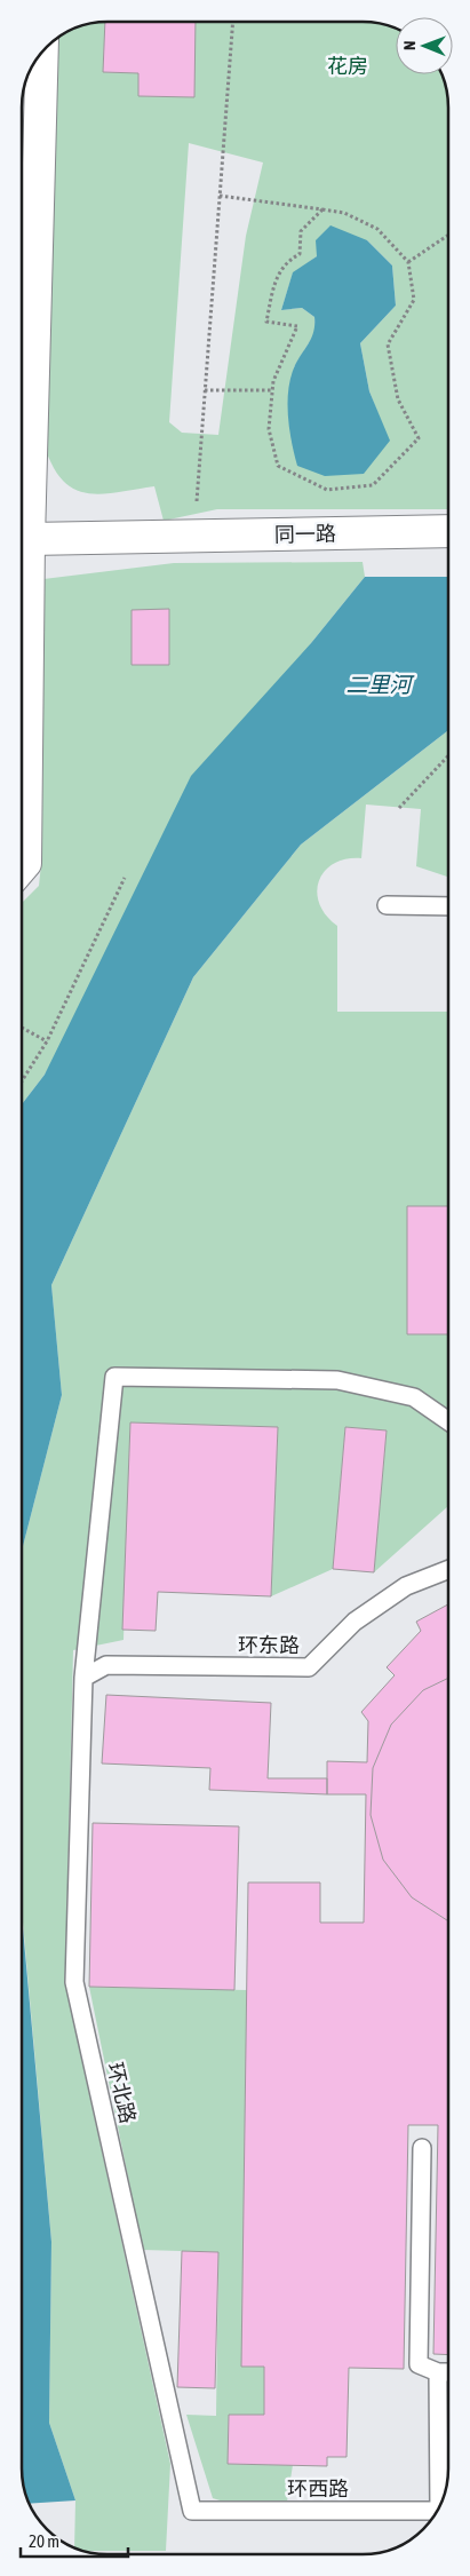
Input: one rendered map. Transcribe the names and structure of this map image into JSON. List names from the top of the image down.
{
  "streets": {
    "street": ["同一路"],
    "lane": ["环东路", "环北路", "环西路"]
  },
  "crossings": [
    ["环东路", "环北路"],
    ["环北路", "环西路"]
  ],
  "water": ["二里河"],
  "parks": ["花房"],
  "scale_bar": "20 m",
  "north": "left"
}
